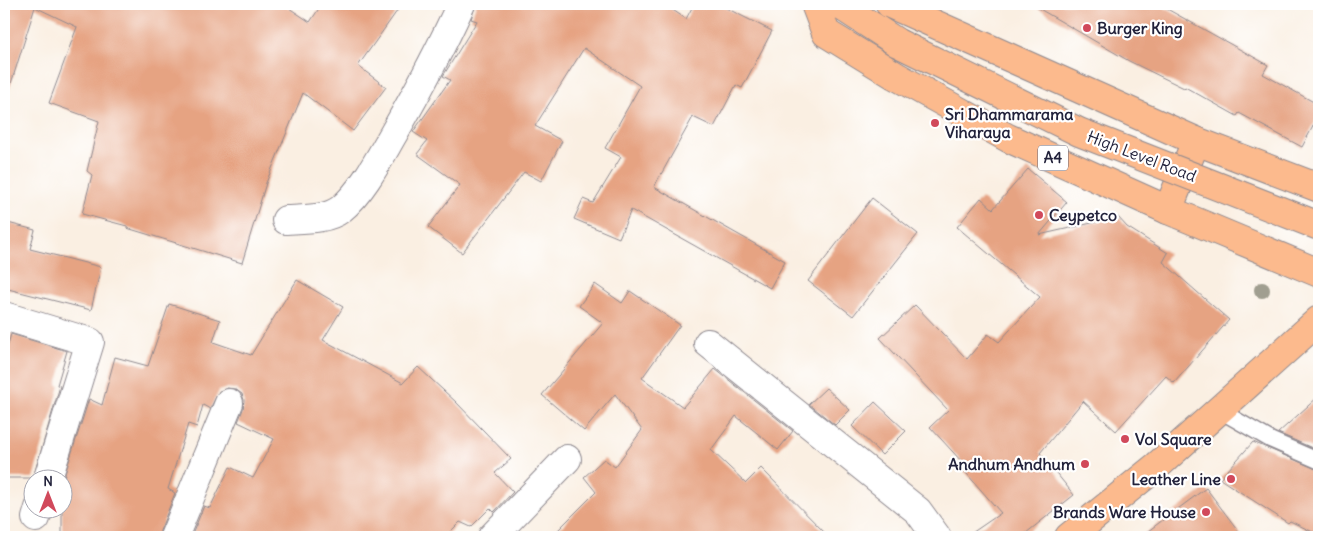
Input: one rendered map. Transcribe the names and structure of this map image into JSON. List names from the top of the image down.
{
  "streets": {
    "main road": ["High Level Road", "A4"]
  },
  "places": [
    "Burger King",
    "Sri Dhammarama Viharaya",
    "Ceypetco",
    "Vol Square",
    "Andhum Andhum",
    "Leather Line",
    "Brands Ware House"
  ],
  "north": "top"
}
